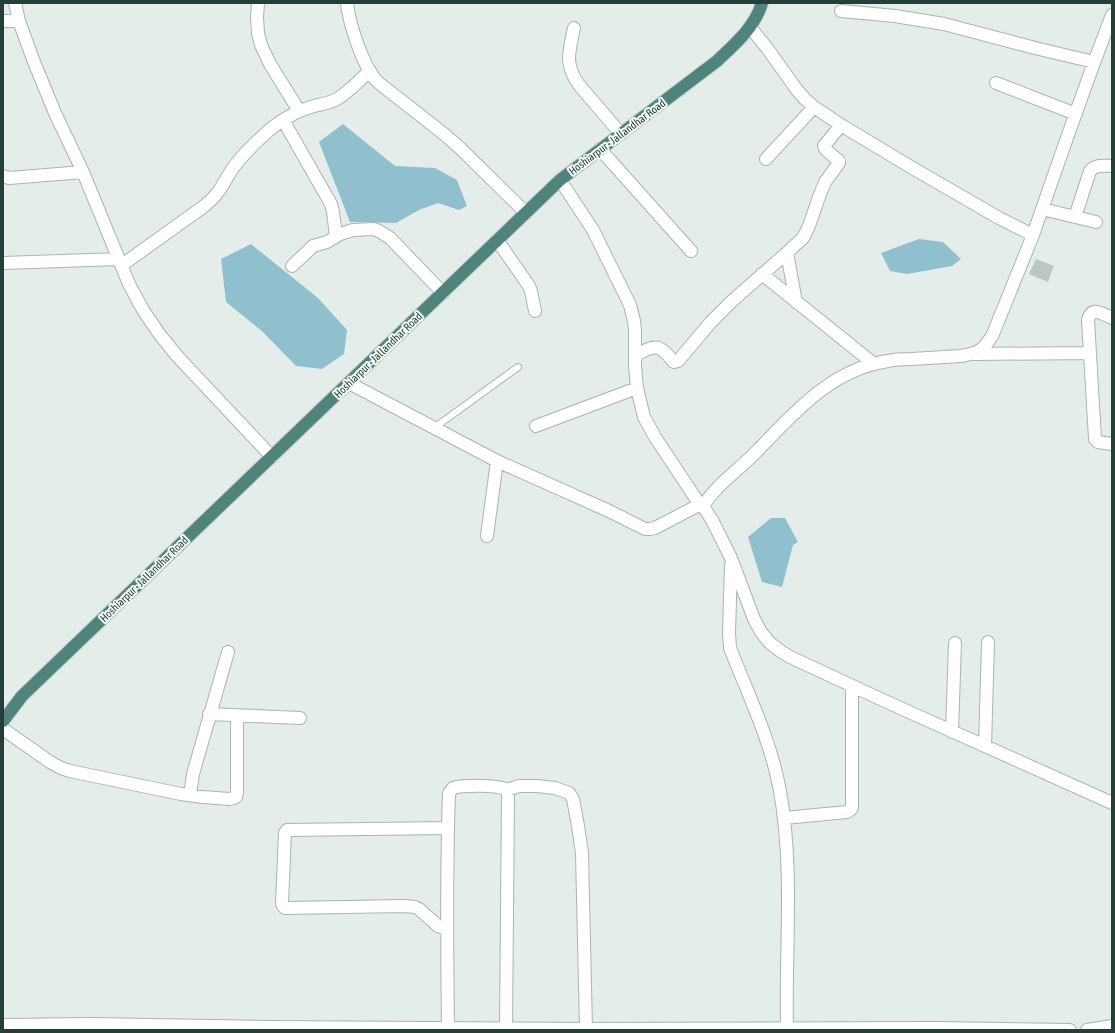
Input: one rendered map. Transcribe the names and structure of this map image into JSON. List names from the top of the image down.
{
  "streets": {
    "highway": ["Hoshiarpur - Jallandhar Road"]
  }
}
